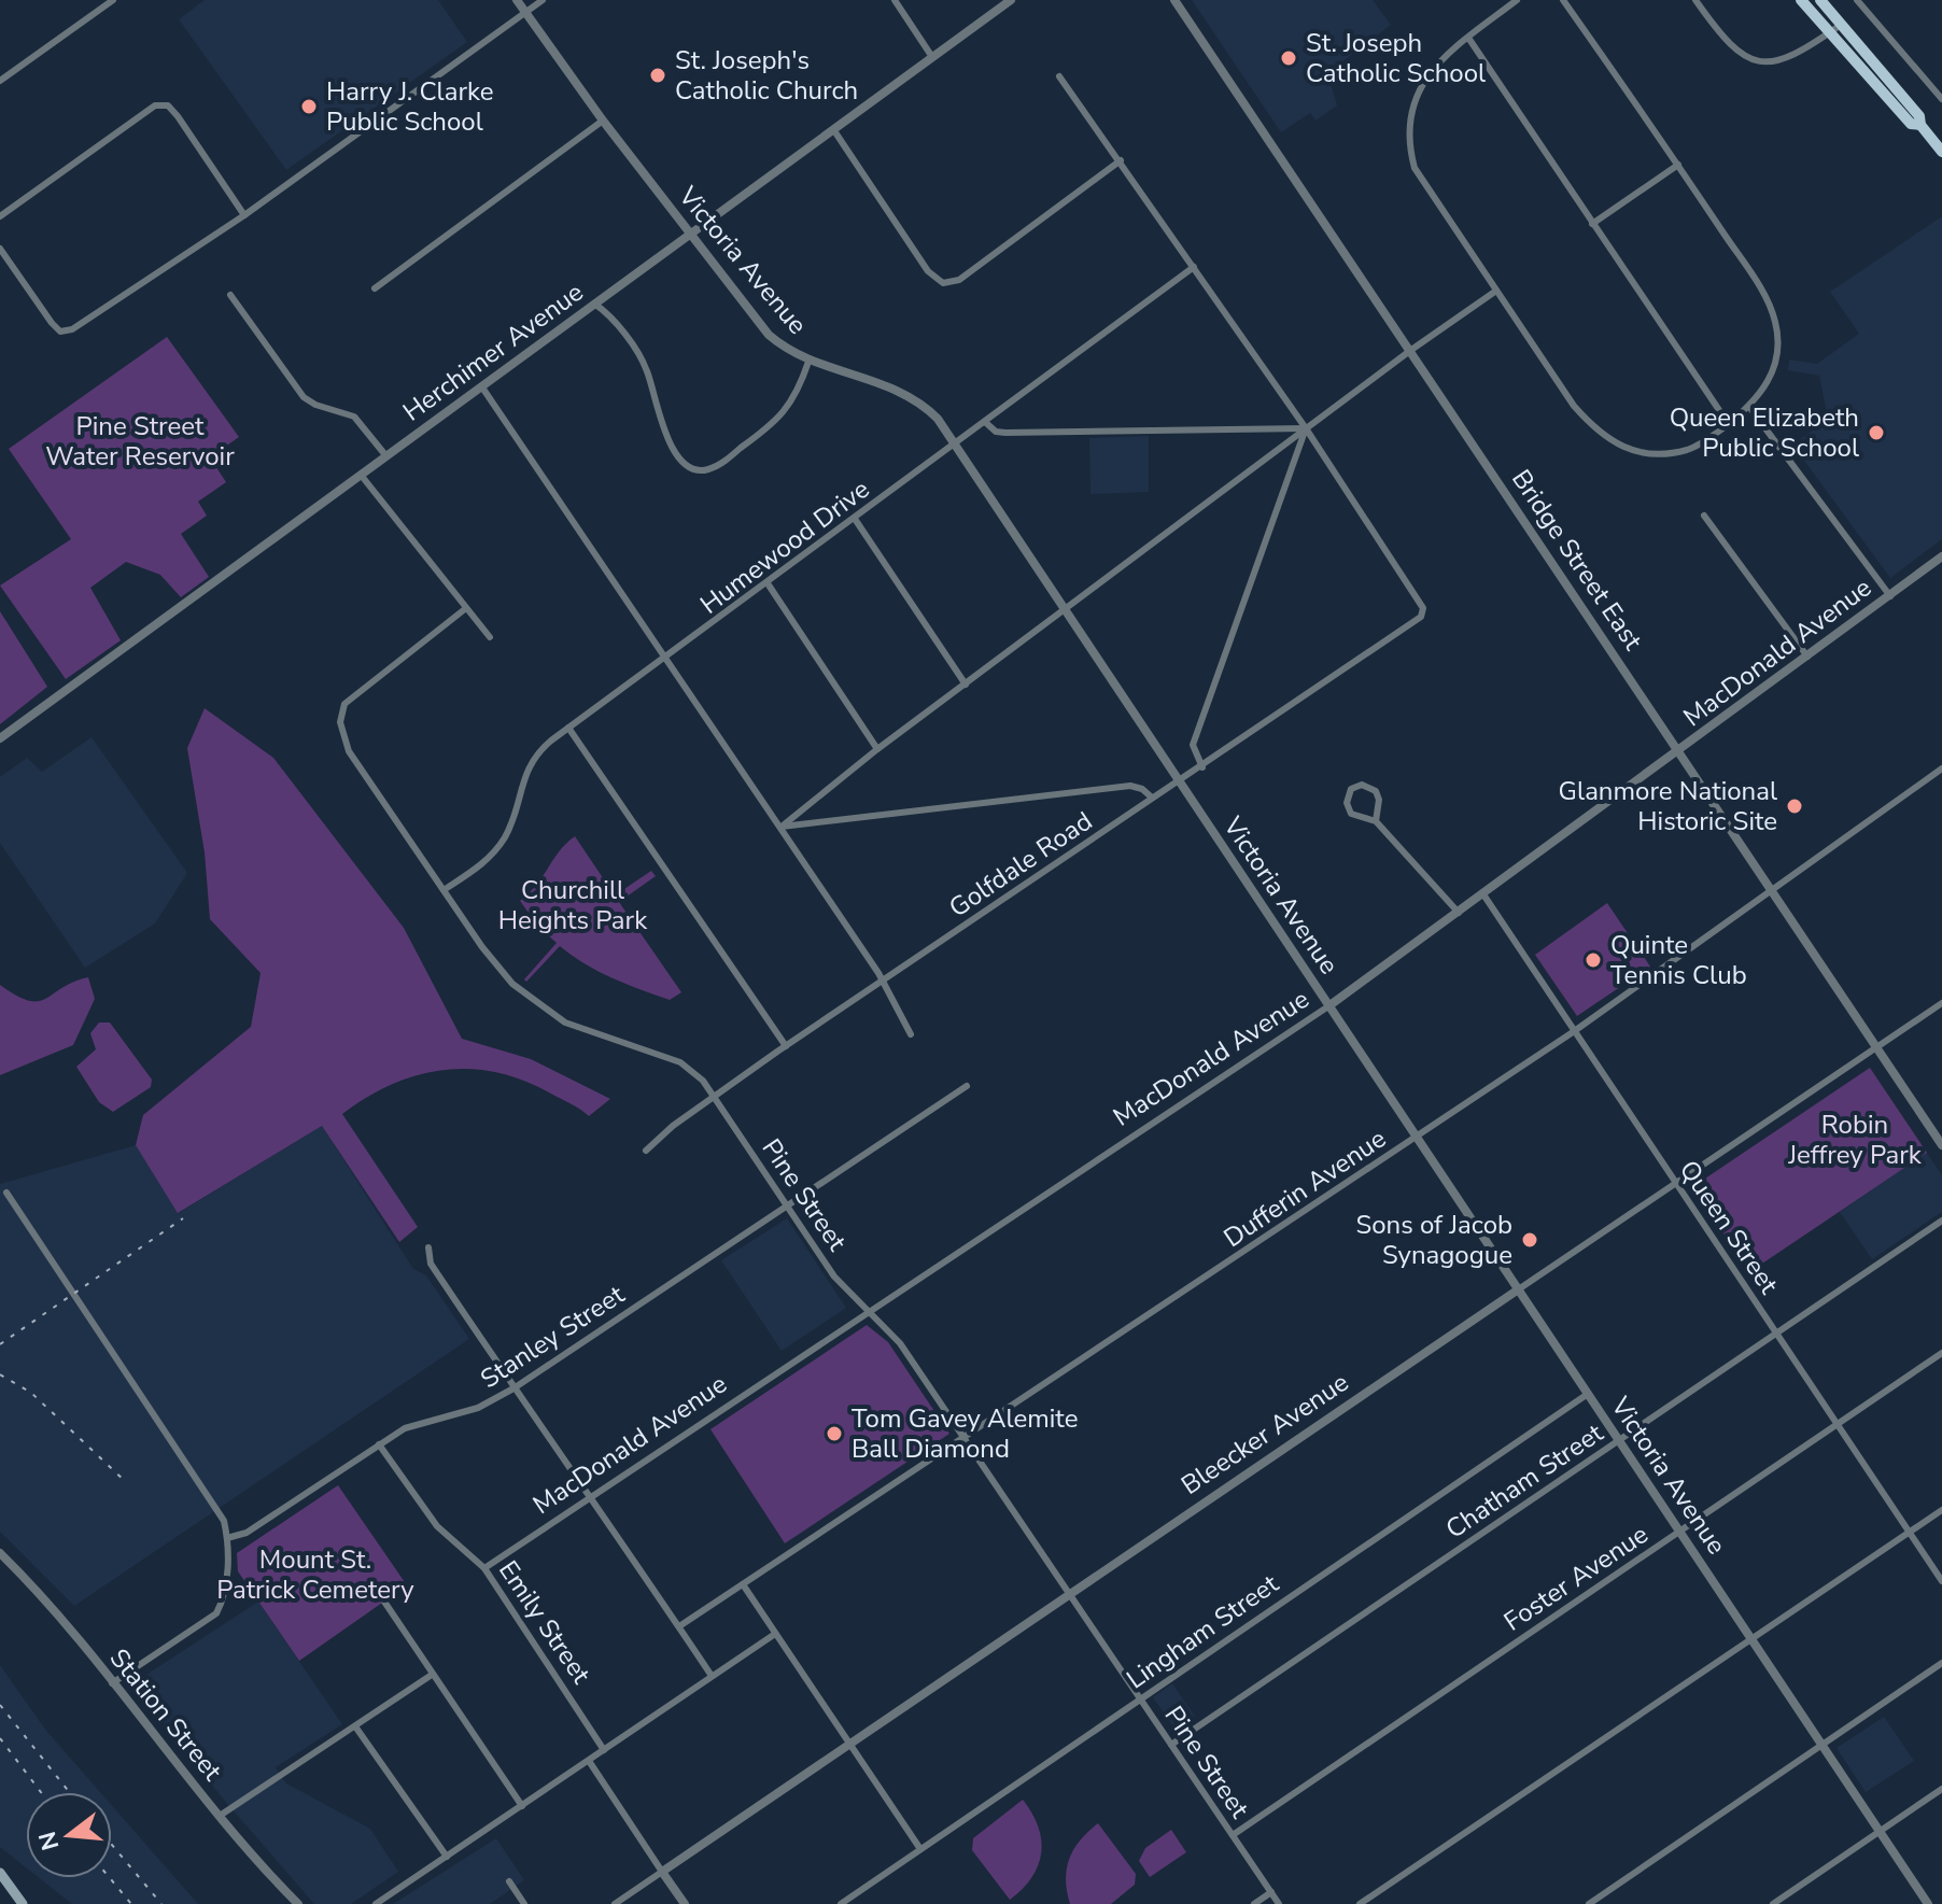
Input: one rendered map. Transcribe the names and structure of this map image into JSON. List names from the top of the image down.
{
  "streets": {
    "street": [
      "Victoria Avenue",
      "Herchimer Avenue",
      "Humewood Drive",
      "Bridge Street East",
      "MacDonald Avenue",
      "Golfdale Road",
      "Dufferin Avenue",
      "Pine Street",
      "Queen Street",
      "Stanley Street",
      "Bleecker Avenue",
      "Chatham Street",
      "Foster Avenue",
      "Emily Street",
      "Lingham Street",
      "Station Street"
    ]
  },
  "crossings": [
    ["Victoria Avenue", "Herchimer Avenue"],
    ["Victoria Avenue", "Humewood Drive"],
    ["Victoria Avenue", "MacDonald Avenue"],
    ["Victoria Avenue", "Golfdale Road"],
    ["Victoria Avenue", "Dufferin Avenue"],
    ["Victoria Avenue", "Bleecker Avenue"],
    ["Victoria Avenue", "Chatham Street"],
    ["Victoria Avenue", "Foster Avenue"],
    ["Victoria Avenue", "Lingham Street"],
    ["Humewood Drive", "Pine Street"],
    ["Bridge Street East", "MacDonald Avenue"],
    ["Bridge Street East", "Dufferin Avenue"],
    ["Bridge Street East", "Bleecker Avenue"],
    ["MacDonald Avenue", "Pine Street"],
    ["MacDonald Avenue", "Queen Street"],
    ["MacDonald Avenue", "Emily Street"],
    ["Golfdale Road", "Pine Street"],
    ["Dufferin Avenue", "Pine Street"],
    ["Dufferin Avenue", "Queen Street"],
    ["Pine Street", "Stanley Street"],
    ["Pine Street", "Bleecker Avenue"],
    ["Pine Street", "Chatham Street"],
    ["Pine Street", "Foster Avenue"],
    ["Pine Street", "Lingham Street"],
    ["Queen Street", "Bleecker Avenue"],
    ["Queen Street", "Chatham Street"],
    ["Queen Street", "Foster Avenue"],
    ["Stanley Street", "Emily Street"]
  ],
  "parks": [
    "Pine Street Water Reservoir",
    "Churchill Heights Park",
    "Robin Jeffrey Park",
    "Mount St. Patrick Cemetery"
  ],
  "places": [
    "St. Joseph Catholic School",
    "St. Joseph's Catholic Church",
    "Harry J. Clarke Public School",
    "Queen Elizabeth Public School",
    "Glanmore National Historic Site",
    "Quinte Tennis Club",
    "Sons of Jacob Synagogue",
    "Tom Gavey Alemite Ball Diamond"
  ],
  "north": "left"
}
